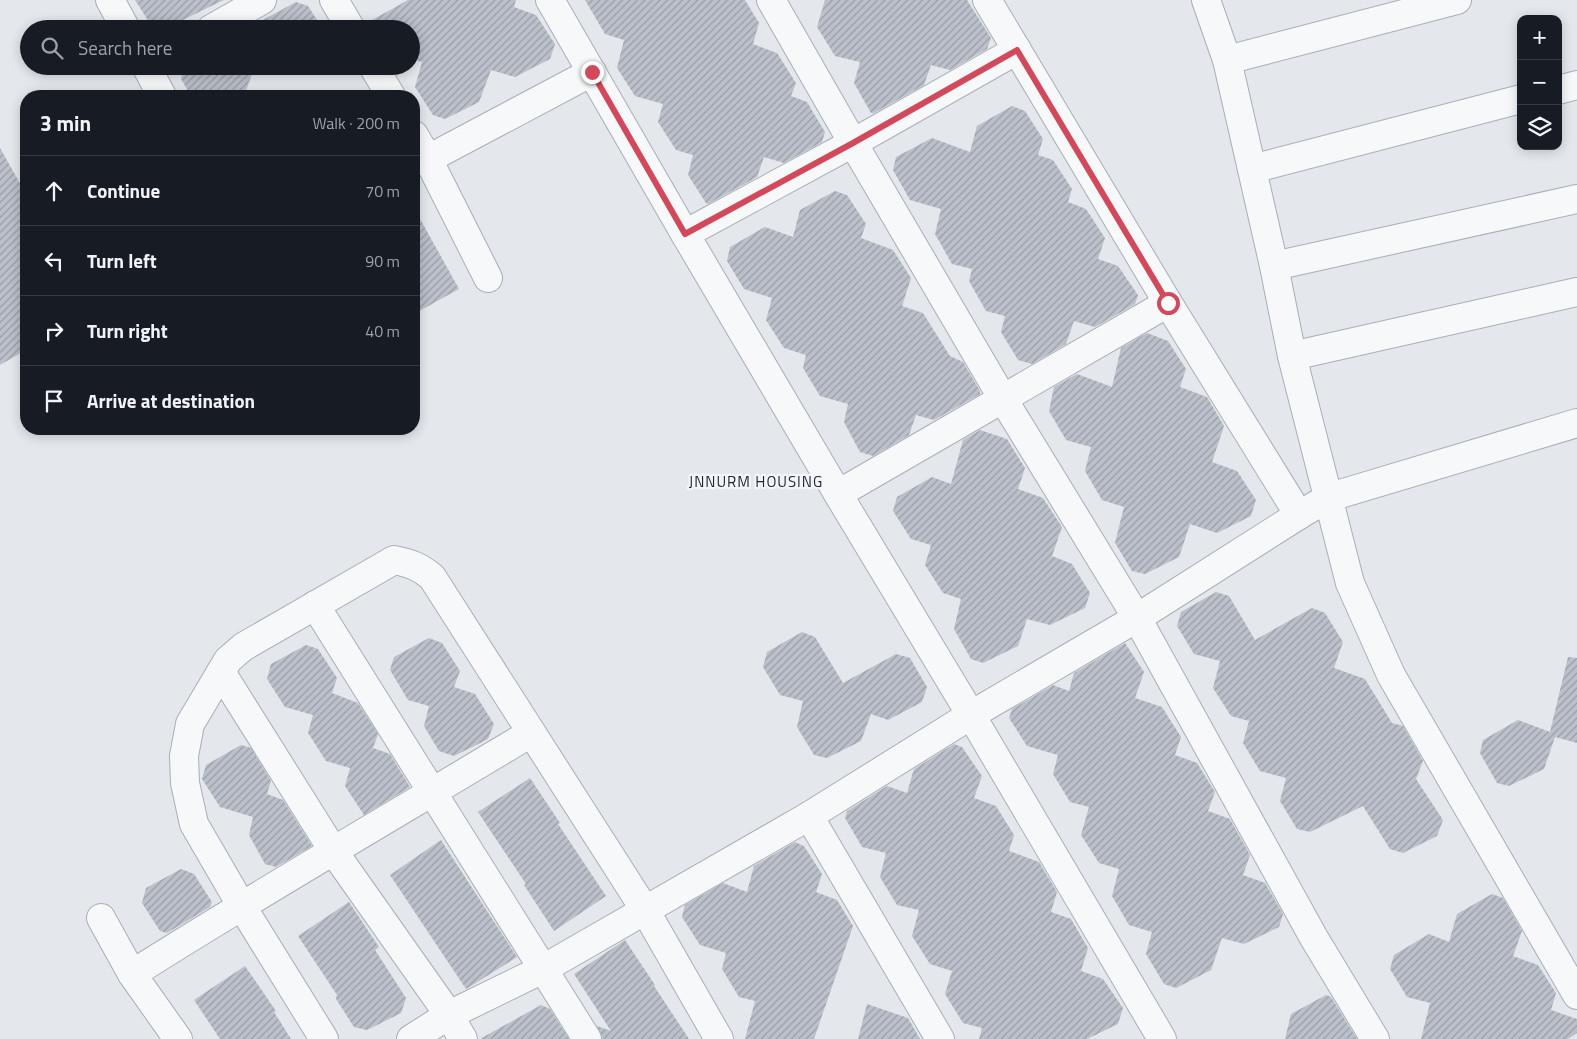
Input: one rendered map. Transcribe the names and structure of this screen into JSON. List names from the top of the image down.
{
  "districts": ["JNNURM HOUSING"],
  "page": {
    "map_buttons": ["+", "−"],
    "search": "Search here",
    "heading": ["3 min", "Walk · 200 m"],
    "list": [
      ["Continue", "70 m"],
      ["Turn left", "90 m"],
      ["Turn right", "40 m"],
      "Arrive at destination"
    ]
  }
}
